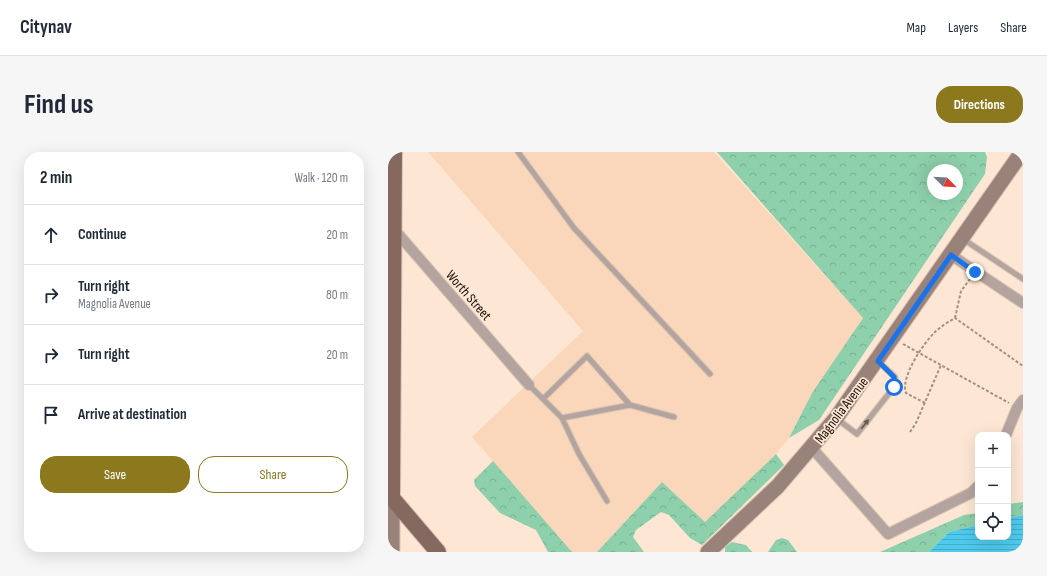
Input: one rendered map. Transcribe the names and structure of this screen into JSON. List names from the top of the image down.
{
  "streets": {
    "street": ["Worth Street", "Magnolia Avenue"]
  },
  "north": "bottom right",
  "page": {
    "header": "Citynav",
    "nav": ["Map", "Layers", "Share"],
    "buttons": [
      "Directions",
      ["Save", "Share"]
    ],
    "title": "Find us",
    "heading": ["2 min", "Walk · 120 m"],
    "list": [
      ["Continue", "20 m"],
      ["Turn right", "Magnolia Avenue", "80 m"],
      ["Turn right", "20 m"],
      "Arrive at destination"
    ],
    "map_buttons": ["+", "−"]
  }
}
